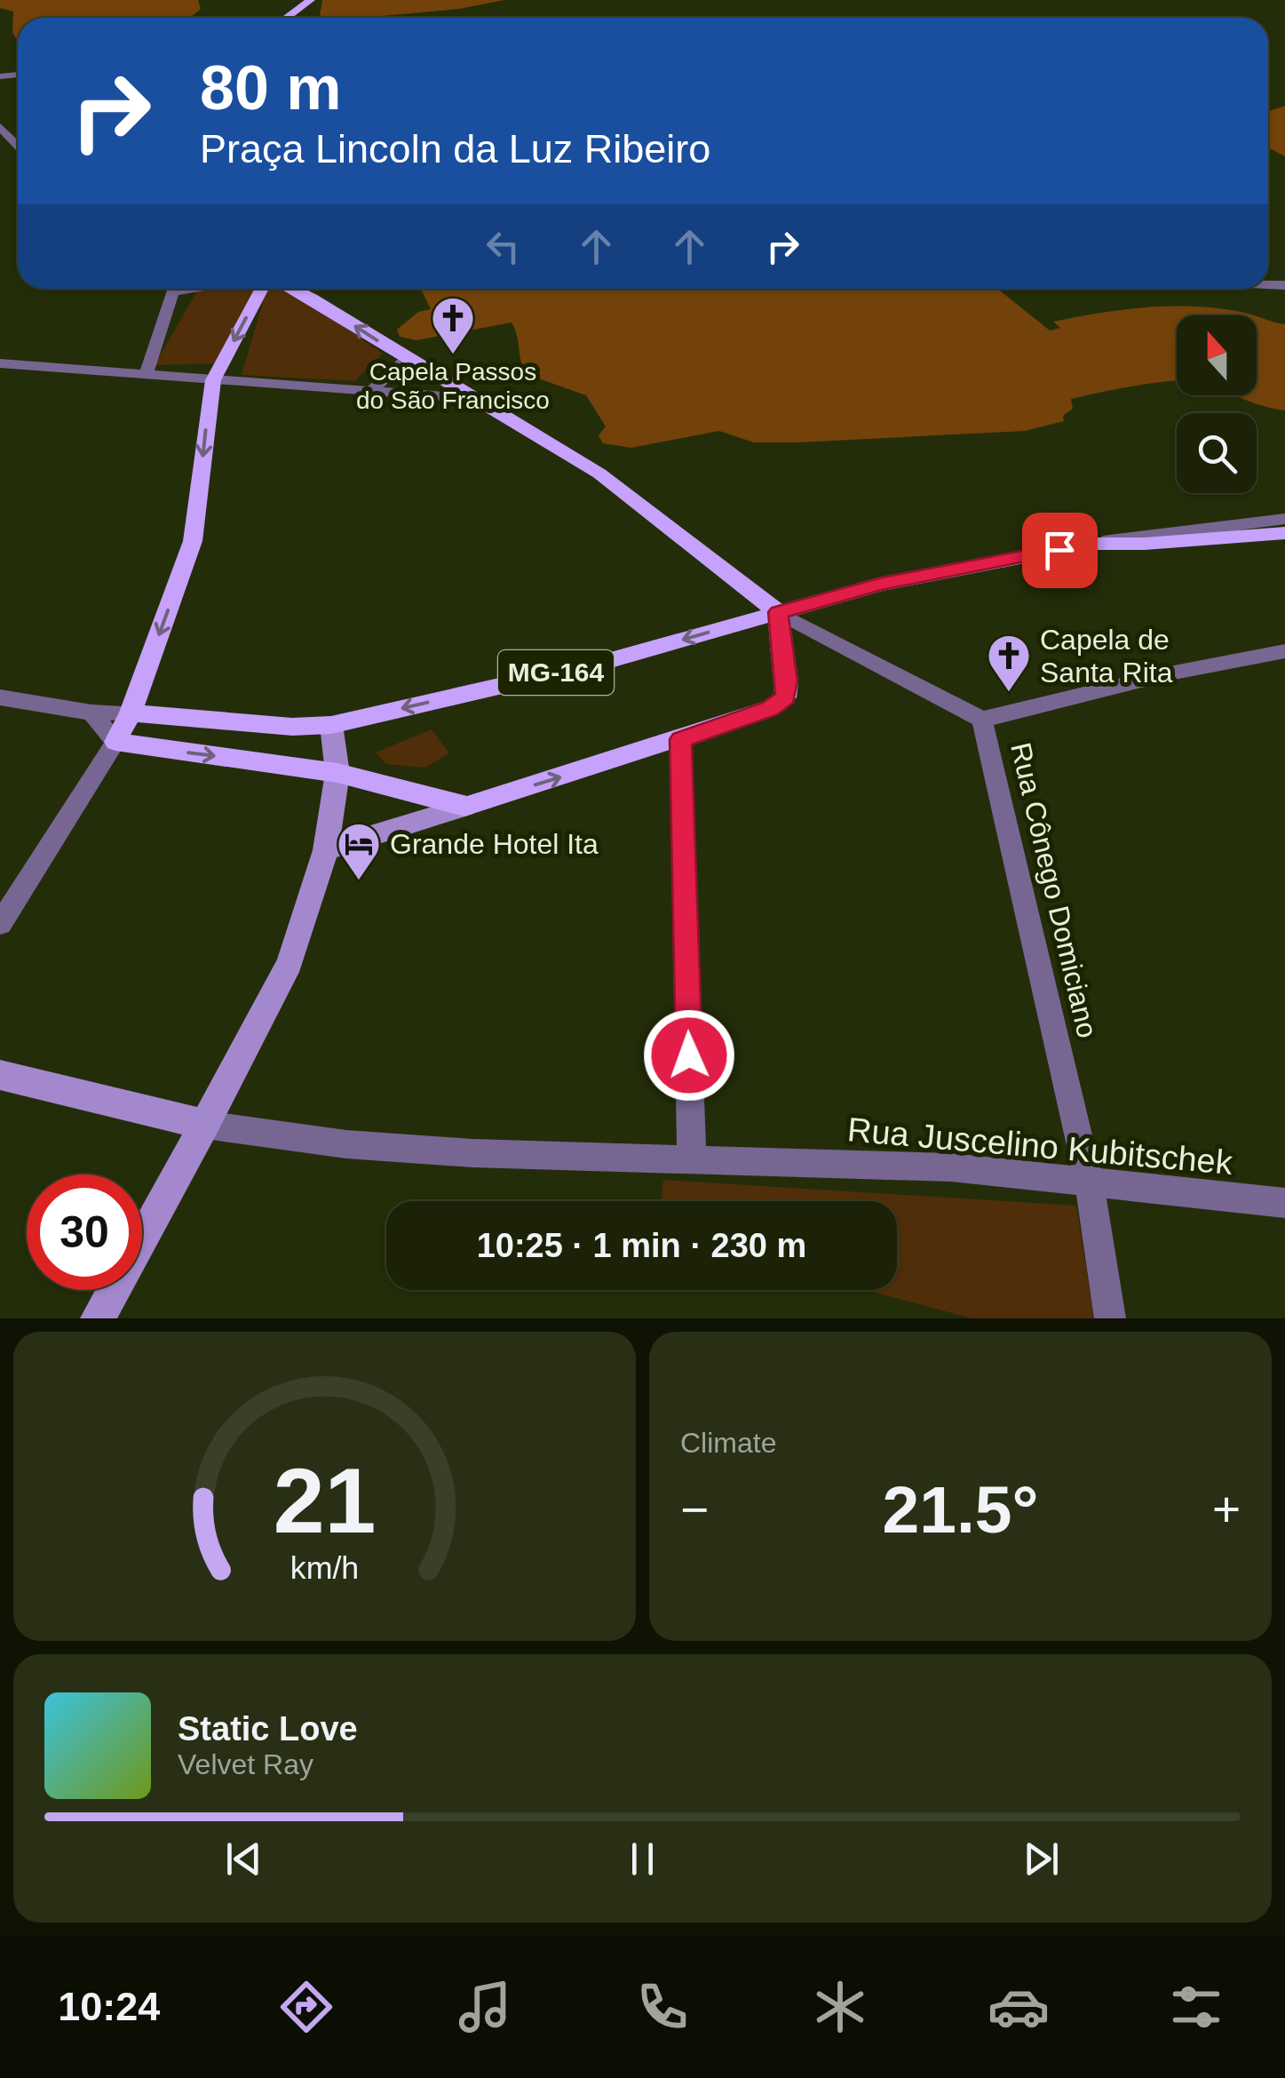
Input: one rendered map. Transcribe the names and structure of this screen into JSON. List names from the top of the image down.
{
  "streets": {
    "main road": ["MG-164", "Rua Cônego Domiciano"],
    "street": ["Rua Juscelino Kubitschek"]
  },
  "crossings": [
    ["MG-164", "Rua Cônego Domiciano"],
    ["Rua Cônego Domiciano", "Rua Juscelino Kubitschek"]
  ],
  "places": {
    "church": ["Capela Passos do São Francisco", "Capela de Santa Rita"],
    "hotel": ["Grande Hotel Ita"]
  },
  "north": "top",
  "page": {
    "turn": ["80 m", "Praça Lincoln da Luz Ribeiro"],
    "limit": "30",
    "trip": "10:25 · 1 min · 230 m",
    "tile": "Climate",
    "heat": ["−", "21.5°", "+"],
    "song": ["Static Love", "Velvet Ray"],
    "tabs": "10:24",
    "gauge": ["21", "km/h"]
  }
}
